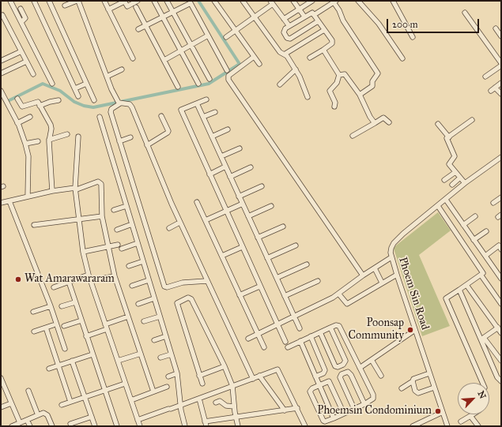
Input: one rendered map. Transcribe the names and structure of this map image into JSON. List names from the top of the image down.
{
  "streets": {
    "street": ["Phoem Sin Road"]
  },
  "places": ["Wat Amarawararam", "Poonsap Community", "Phoemsin Condominium"],
  "scale_bar": "200 m",
  "north": "top right"
}
